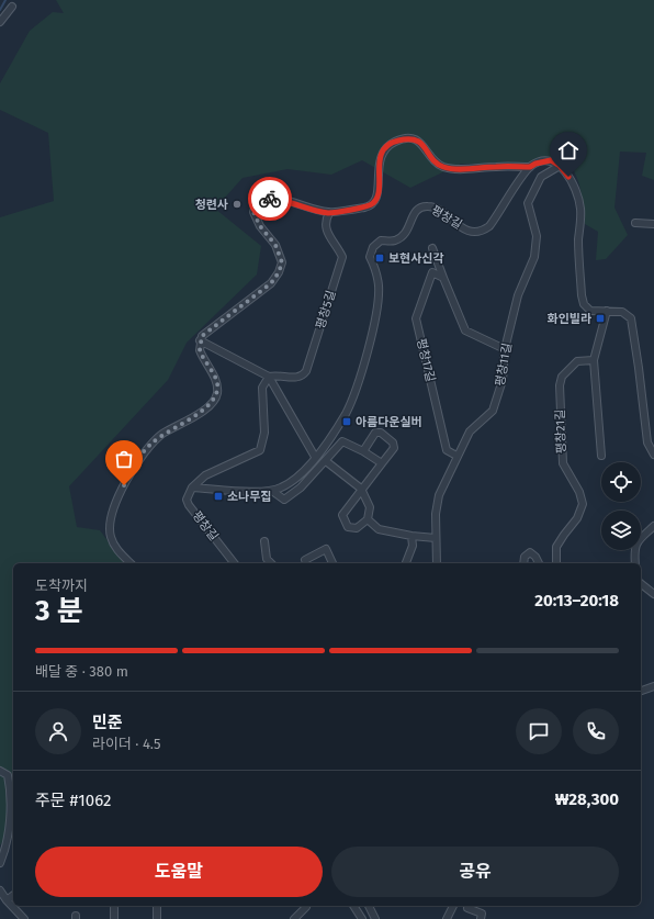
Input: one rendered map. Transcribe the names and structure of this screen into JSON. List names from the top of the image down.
{
  "streets": {
    "street": [
      "평창길",
      "평창5길",
      "평창17길",
      "평창11길",
      "평창21길"
    ]
  },
  "crossings": [
    ["평창17길", "평창11길"]
  ],
  "places": {
    "other": ["청련사"],
    "transit": [
      "보현사신각",
      "화인빌라",
      "아름다운실버",
      "소나무집"
    ]
  },
  "page": {
    "heading": ["3 분", "도착까지", "20:13–20:18"],
    "panel": [
      "민준",
      "라이더 · 4.5",
      "주문 #1062",
      "₩28,300"
    ],
    "bar": "배달 중 · 380 m",
    "buttons": ["도움말", "공유"]
  }
}
